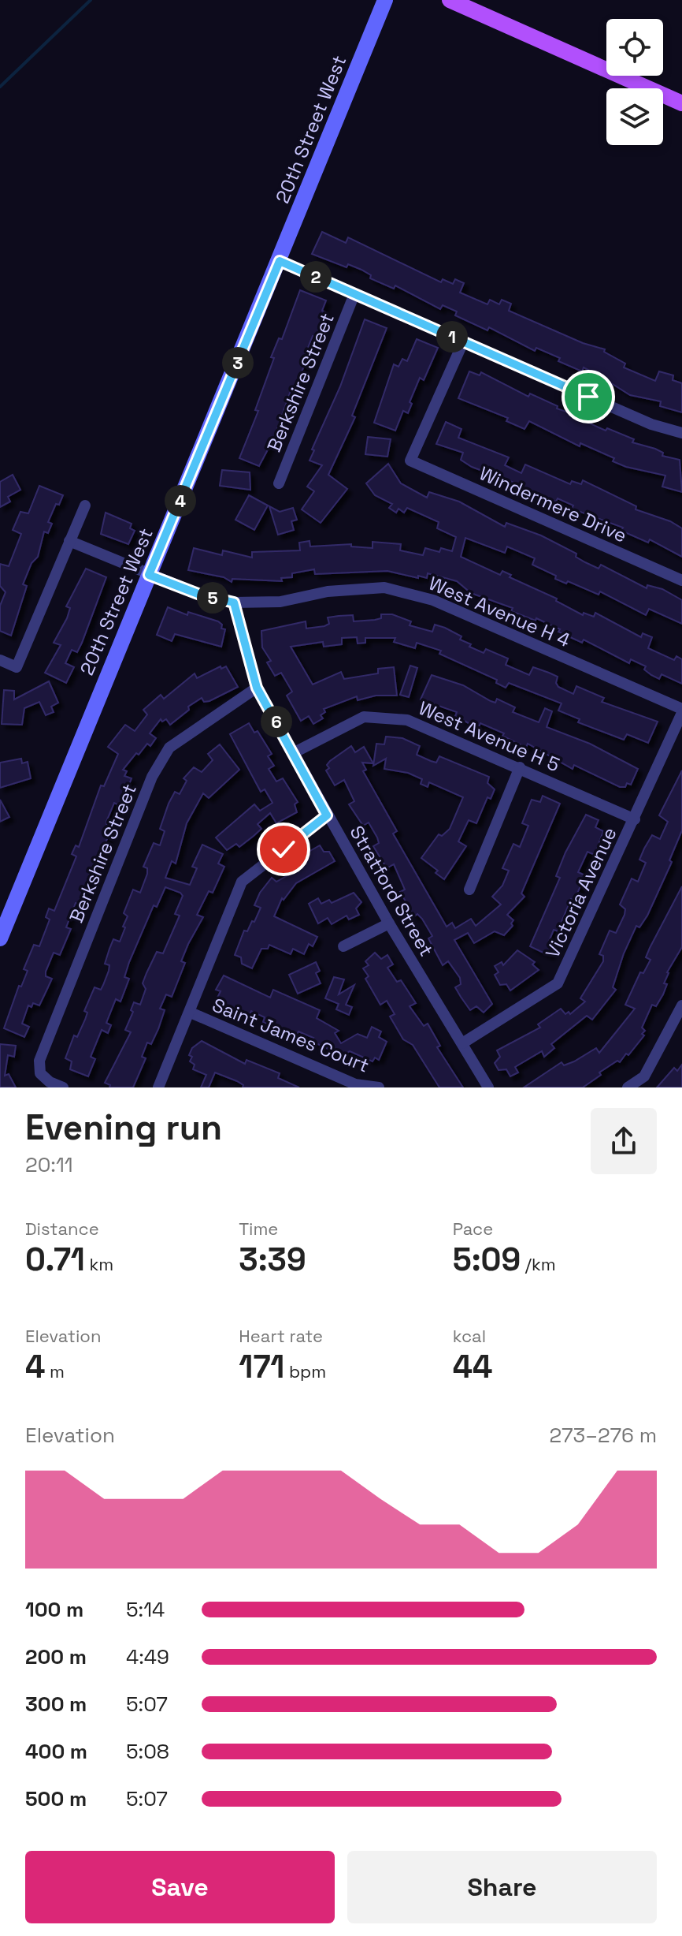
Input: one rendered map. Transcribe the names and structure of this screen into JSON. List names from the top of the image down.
{
  "streets": {
    "main road": ["20th Street West"],
    "street": [
      "Berkshire Street",
      "Windermere Drive",
      "West Avenue H 4",
      "West Avenue H 5",
      "Stratford Street",
      "Victoria Avenue",
      "Saint James Court"
    ]
  },
  "crossings": [
    ["20th Street West", "West Avenue H 4"],
    ["Berkshire Street", "Stratford Street"],
    ["West Avenue H 4", "Stratford Street"],
    ["West Avenue H 4", "Victoria Avenue"],
    ["West Avenue H 5", "Stratford Street"],
    ["West Avenue H 5", "Victoria Avenue"],
    ["Stratford Street", "Victoria Avenue"]
  ],
  "page": {
    "pins": [
      "2",
      "1",
      "3",
      "4",
      "5",
      "6"
    ],
    "heading": ["Evening run", "20:11"],
    "stats": [
      ["Distance", "0.71 km"],
      ["Time", "3:39"],
      ["Pace", "5:09 /km"],
      ["Elevation", "4 m"],
      ["Heart rate", "171 bpm"],
      ["kcal", "44"]
    ],
    "chart": ["Elevation", "273–276 m"],
    "list": [
      {
        "name": "100 m",
        "note": "5:14"
      },
      {
        "name": "200 m",
        "note": "4:49"
      },
      {
        "name": "300 m",
        "note": "5:07"
      },
      {
        "name": "400 m",
        "note": "5:08"
      },
      {
        "name": "500 m",
        "note": "5:07"
      }
    ],
    "buttons": ["Save", "Share"]
  }
}
